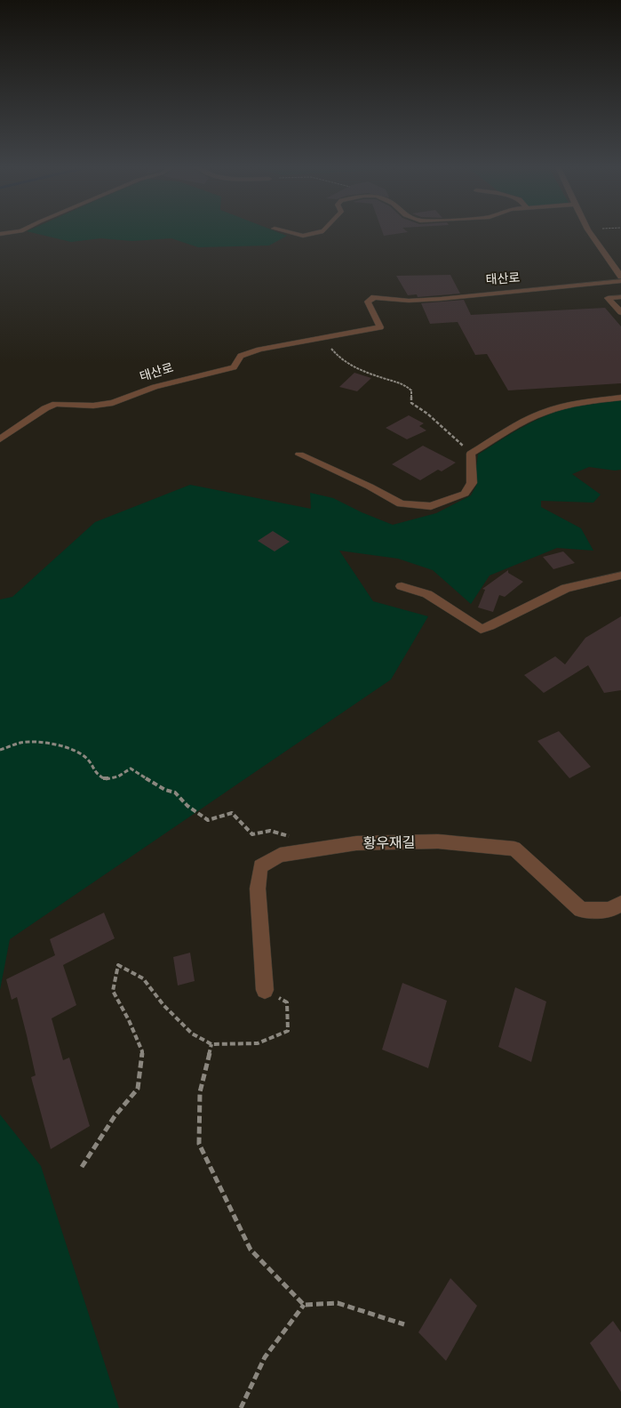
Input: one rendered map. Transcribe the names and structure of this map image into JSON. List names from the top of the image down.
{
  "streets": {
    "street": ["태산로", "황우재길"]
  }
}
